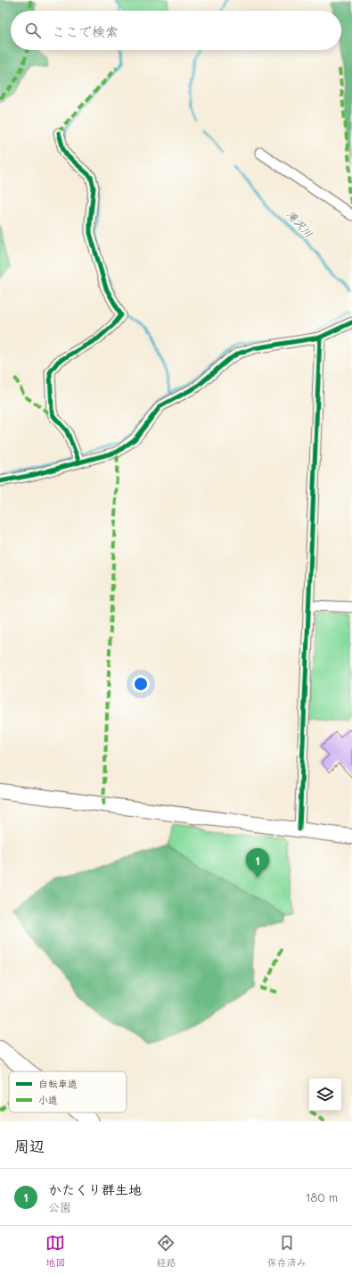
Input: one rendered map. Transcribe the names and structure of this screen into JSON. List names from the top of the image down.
{
  "water": ["滝沢川"],
  "legend": ["自転車道", "小道"],
  "page": {
    "search": "ここで検索",
    "pins": "1",
    "heading": "周辺",
    "list": [
      {
        "mark": "1",
        "name": "かたくり群生地",
        "note": "公園",
        "value": "180 m"
      }
    ],
    "nav": ["地図", "経路", "保存済み"]
  }
}
